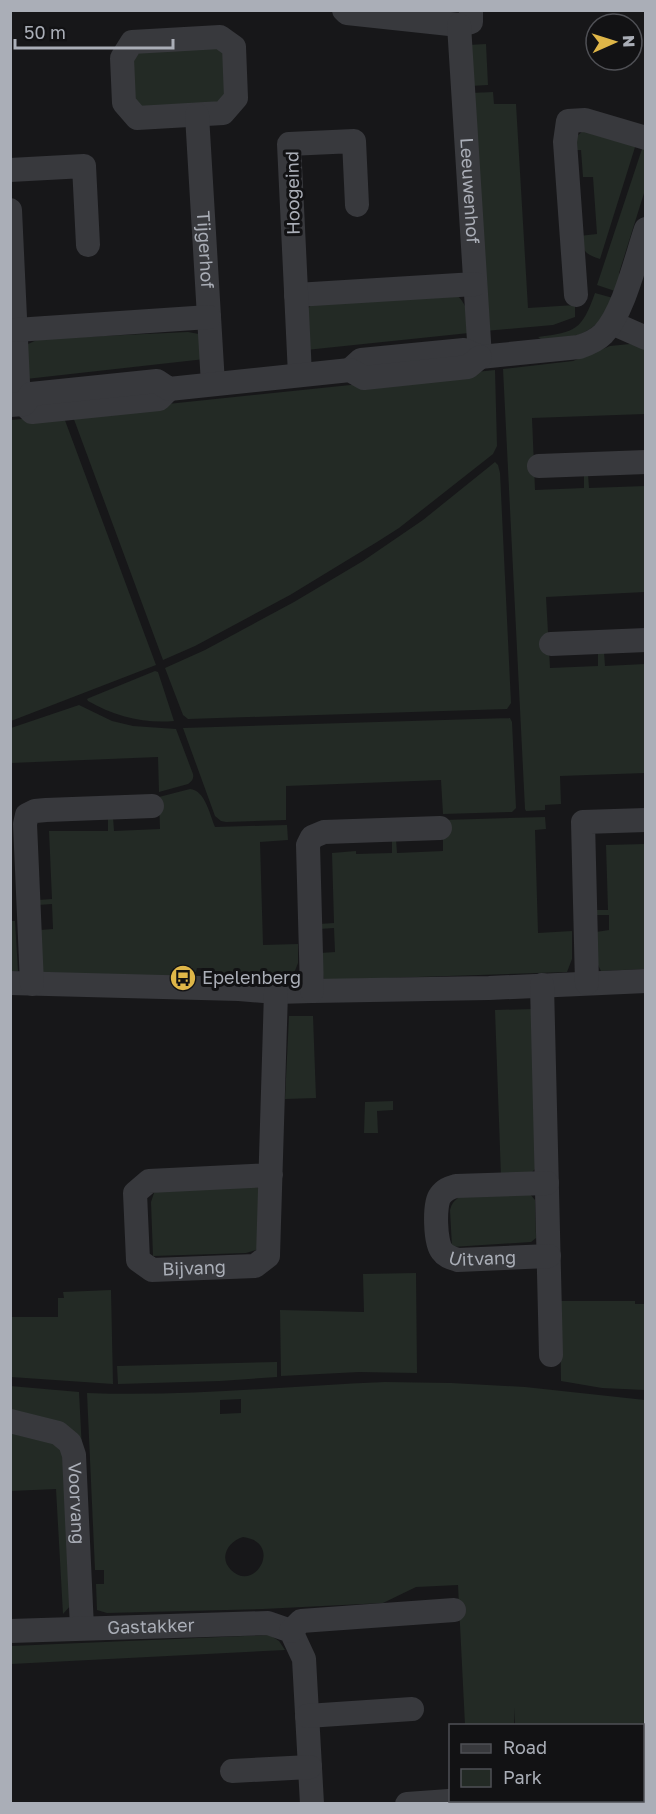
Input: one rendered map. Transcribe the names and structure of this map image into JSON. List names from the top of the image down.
{
  "streets": {
    "street": [
      "Leeuwenhof",
      "Hoogeind",
      "Tijgerhof",
      "Uitvang",
      "Bijvang",
      "Voorvang",
      "Gastakker"
    ]
  },
  "crossings": [
    ["Voorvang", "Gastakker"]
  ],
  "places": {
    "bus stop": ["Epelenberg"]
  },
  "legend": ["Road", "Park"],
  "scale_bar": "50 m",
  "north": "right"
}
